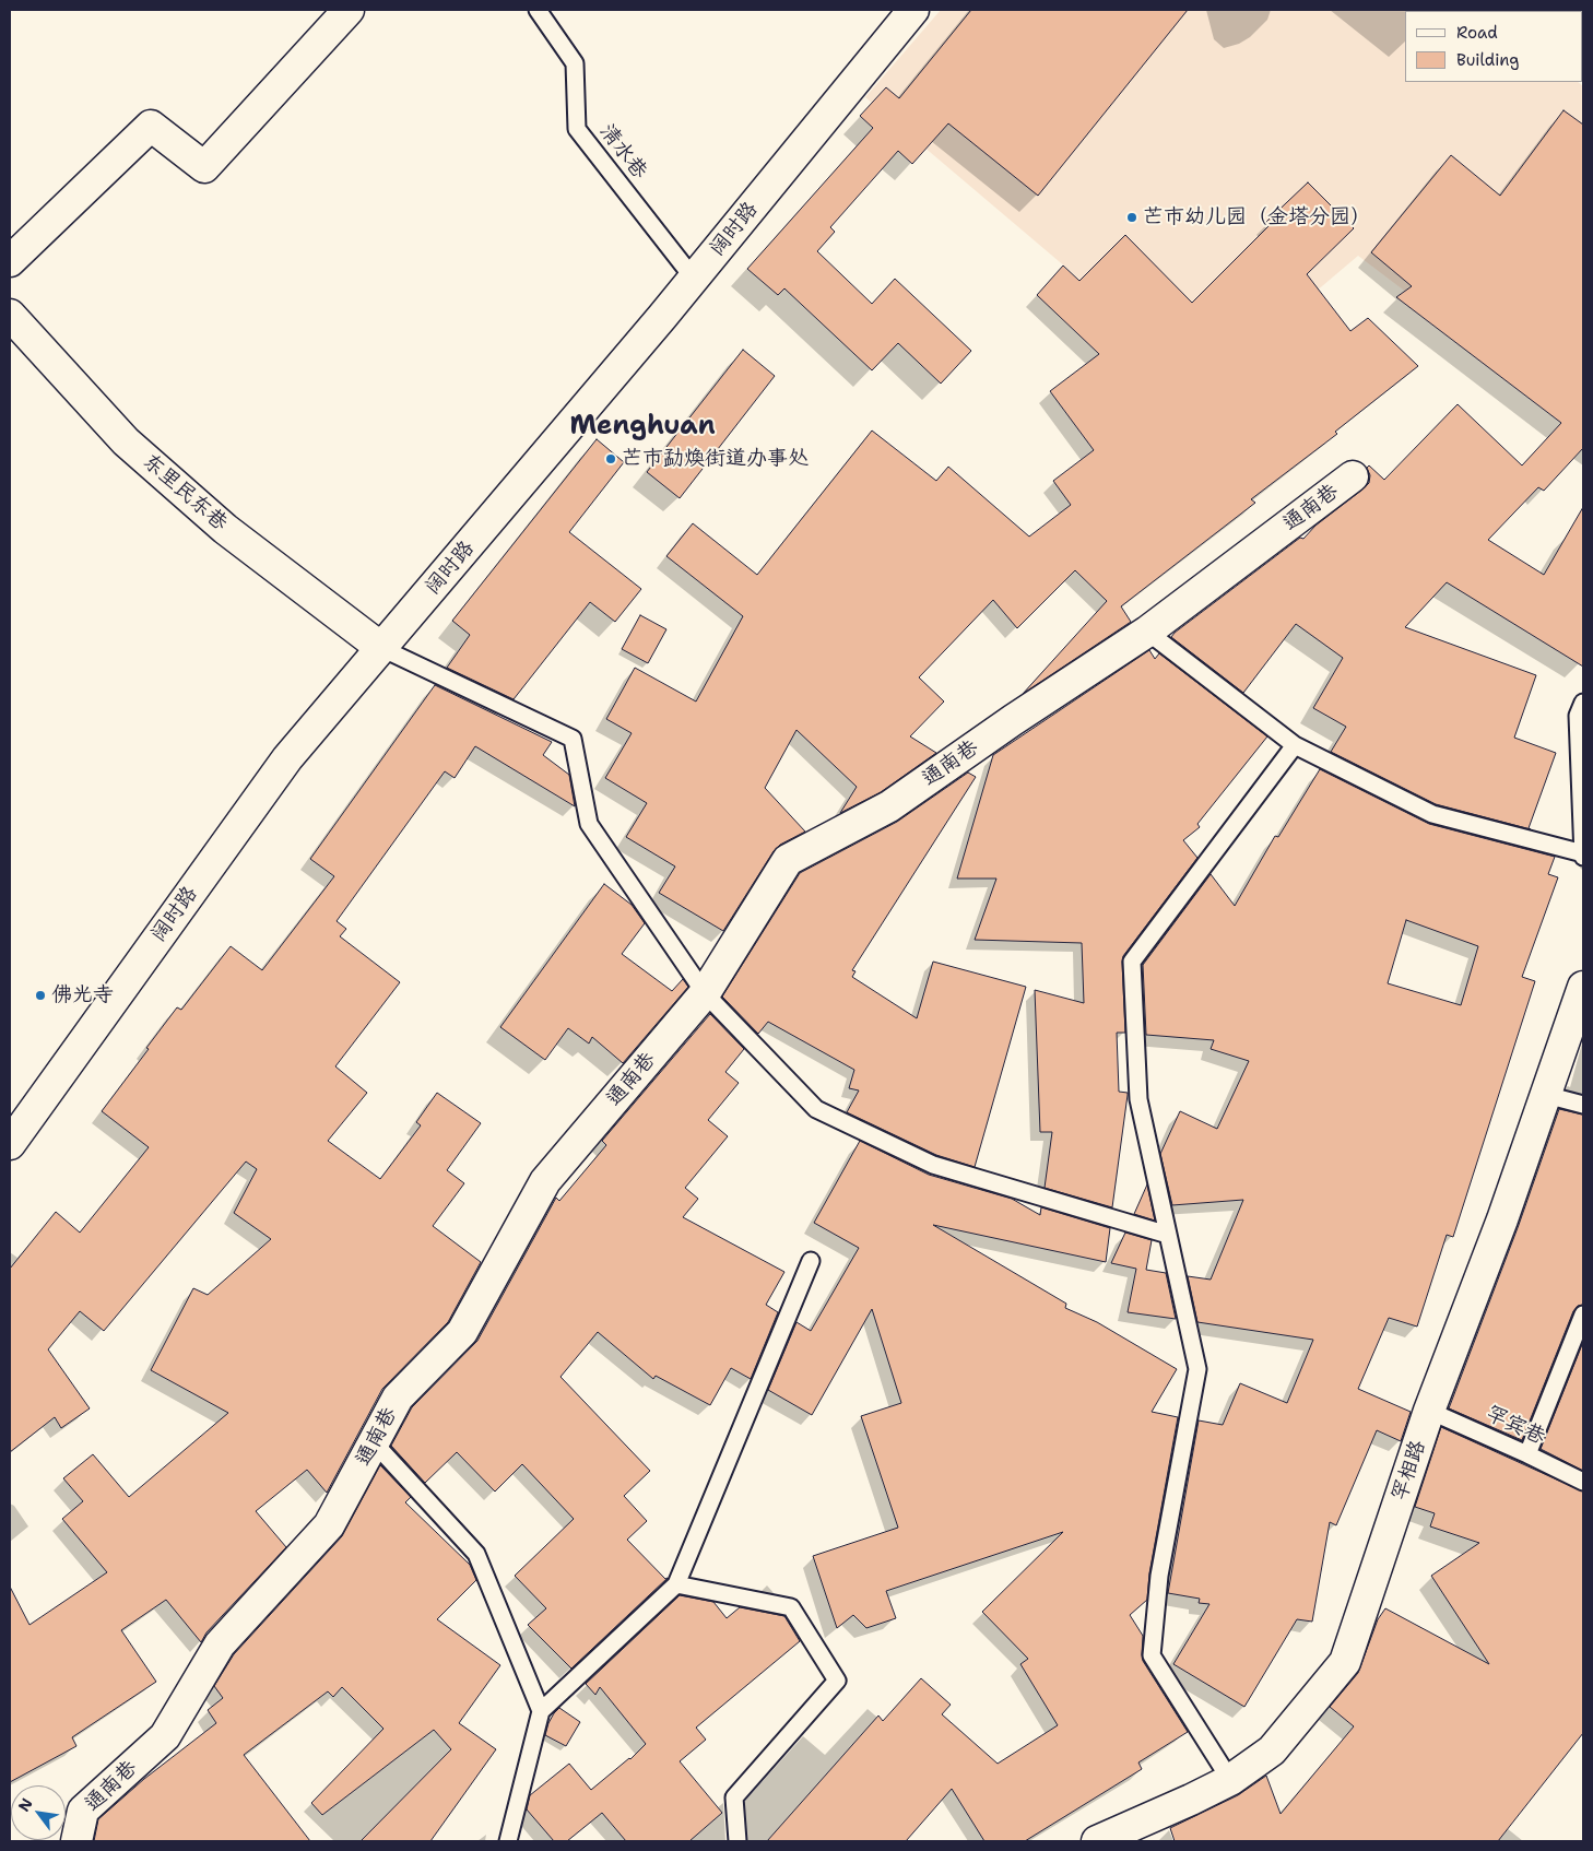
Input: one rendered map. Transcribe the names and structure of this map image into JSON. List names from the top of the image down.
{
  "streets": {
    "street": [
      "阔时路",
      "东里民东巷",
      "通南巷",
      "罕相路"
    ],
    "lane": ["清水巷", "罕宾巷"]
  },
  "crossings": [
    ["清水巷", "阔时路"],
    ["阔时路", "东里民东巷"],
    ["罕宾巷", "罕相路"]
  ],
  "districts": ["Menghuan"],
  "places": ["芒市幼儿园（金塔分园）", "芒市勐焕街道办事处", "佛光寺"],
  "legend": ["Road", "Building"],
  "north": "top left"
}
